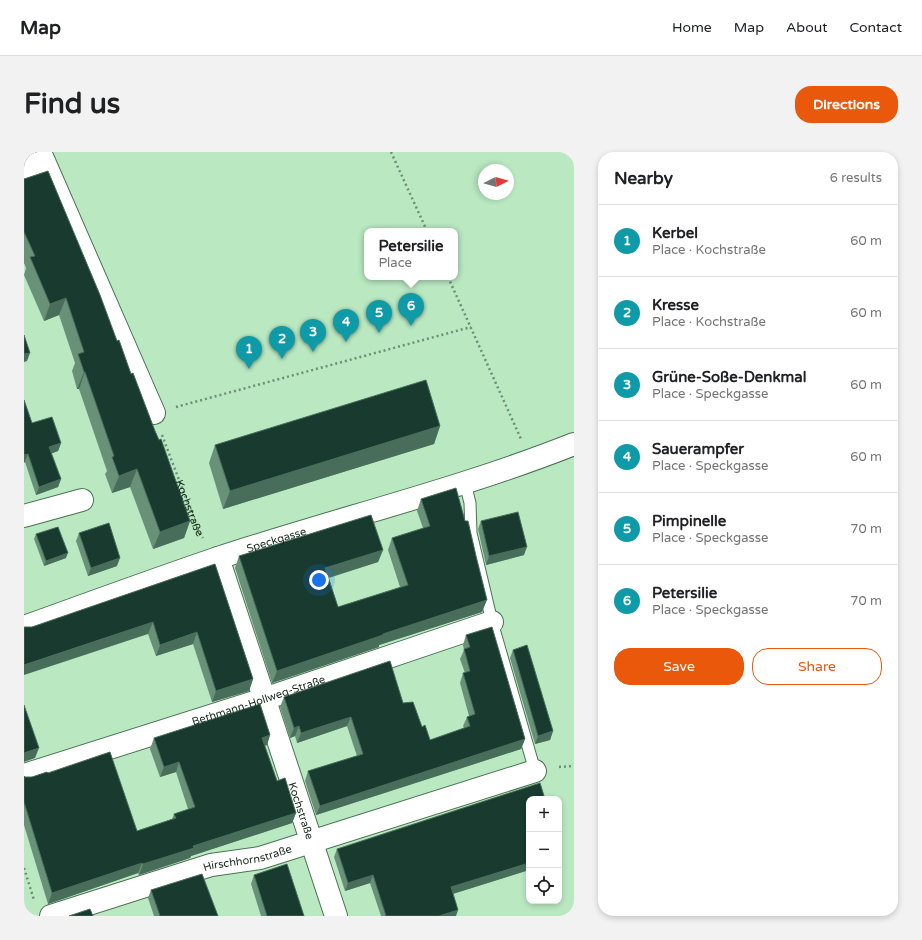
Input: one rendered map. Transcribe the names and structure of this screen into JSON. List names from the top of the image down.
{
  "streets": {
    "street": [
      "Kochstraße",
      "Speckgasse",
      "Bethmann-Hollweg-Straße",
      "Hirschhornstraße"
    ]
  },
  "crossings": [
    ["Kochstraße", "Speckgasse"],
    ["Kochstraße", "Bethmann-Hollweg-Straße"],
    ["Kochstraße", "Hirschhornstraße"]
  ],
  "north": "right",
  "page": {
    "header": "Map",
    "nav": [
      "Home",
      "Map",
      "About",
      "Contact"
    ],
    "buttons": [
      "Directions",
      ["Save", "Share"]
    ],
    "title": "Find us",
    "heading": ["Nearby", "6 results"],
    "list": [
      {
        "mark": "1",
        "name": "Kerbel",
        "note": "Place · Kochstraße",
        "value": "60 m"
      },
      {
        "mark": "2",
        "name": "Kresse",
        "note": "Place · Kochstraße",
        "value": "60 m"
      },
      {
        "mark": "3",
        "name": "Grüne-Soße-Denkmal",
        "note": "Place · Speckgasse",
        "value": "60 m"
      },
      {
        "mark": "4",
        "name": "Sauerampfer",
        "note": "Place · Speckgasse",
        "value": "60 m"
      },
      {
        "mark": "5",
        "name": "Pimpinelle",
        "note": "Place · Speckgasse",
        "value": "70 m"
      },
      {
        "mark": "6",
        "name": "Petersilie",
        "note": "Place · Speckgasse",
        "value": "70 m"
      }
    ],
    "popup": ["Petersilie", "Place"],
    "pins": [
      "6",
      "5",
      "4",
      "3",
      "2",
      "1"
    ],
    "map_buttons": ["+", "−"]
  }
}
